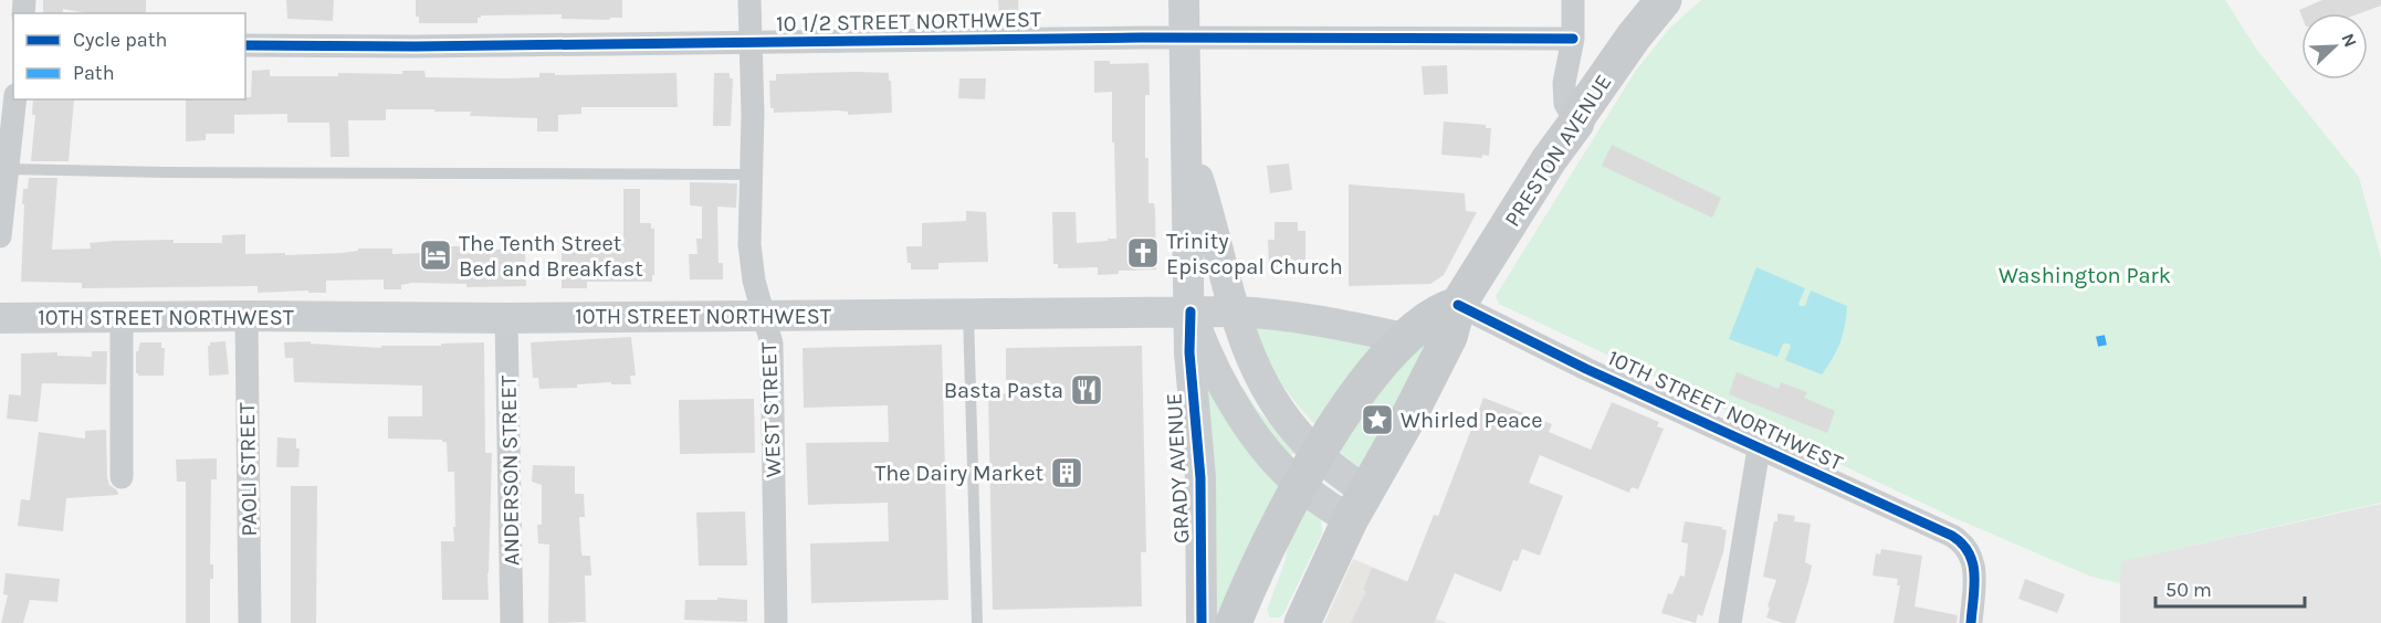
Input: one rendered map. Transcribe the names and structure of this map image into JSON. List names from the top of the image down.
{
  "streets": {
    "main road": ["PRESTON AVENUE", "10TH STREET NORTHWEST", "GRADY AVENUE"],
    "street": [
      "10 1/2 STREET NORTHWEST",
      "WEST STREET",
      "PAOLI STREET",
      "ANDERSON STREET"
    ]
  },
  "crossings": [
    ["10 1/2 STREET NORTHWEST", "WEST STREET"],
    ["10 1/2 STREET NORTHWEST", "GRADY AVENUE"],
    ["PRESTON AVENUE", "10TH STREET NORTHWEST"],
    ["PRESTON AVENUE", "GRADY AVENUE"],
    ["10TH STREET NORTHWEST", "WEST STREET"],
    ["10TH STREET NORTHWEST", "GRADY AVENUE"],
    ["10TH STREET NORTHWEST", "PAOLI STREET"],
    ["10TH STREET NORTHWEST", "ANDERSON STREET"]
  ],
  "parks": ["Washington Park"],
  "places": {
    "church": ["Trinity Episcopal Church"],
    "hotel": ["The Tenth Street Bed and Breakfast"],
    "restaurant": ["Basta Pasta"],
    "place": ["Whirled Peace"],
    "building": ["The Dairy Market"]
  },
  "legend": ["Cycle path", "Path"],
  "scale_bar": "50 m",
  "north": "top right"
}
